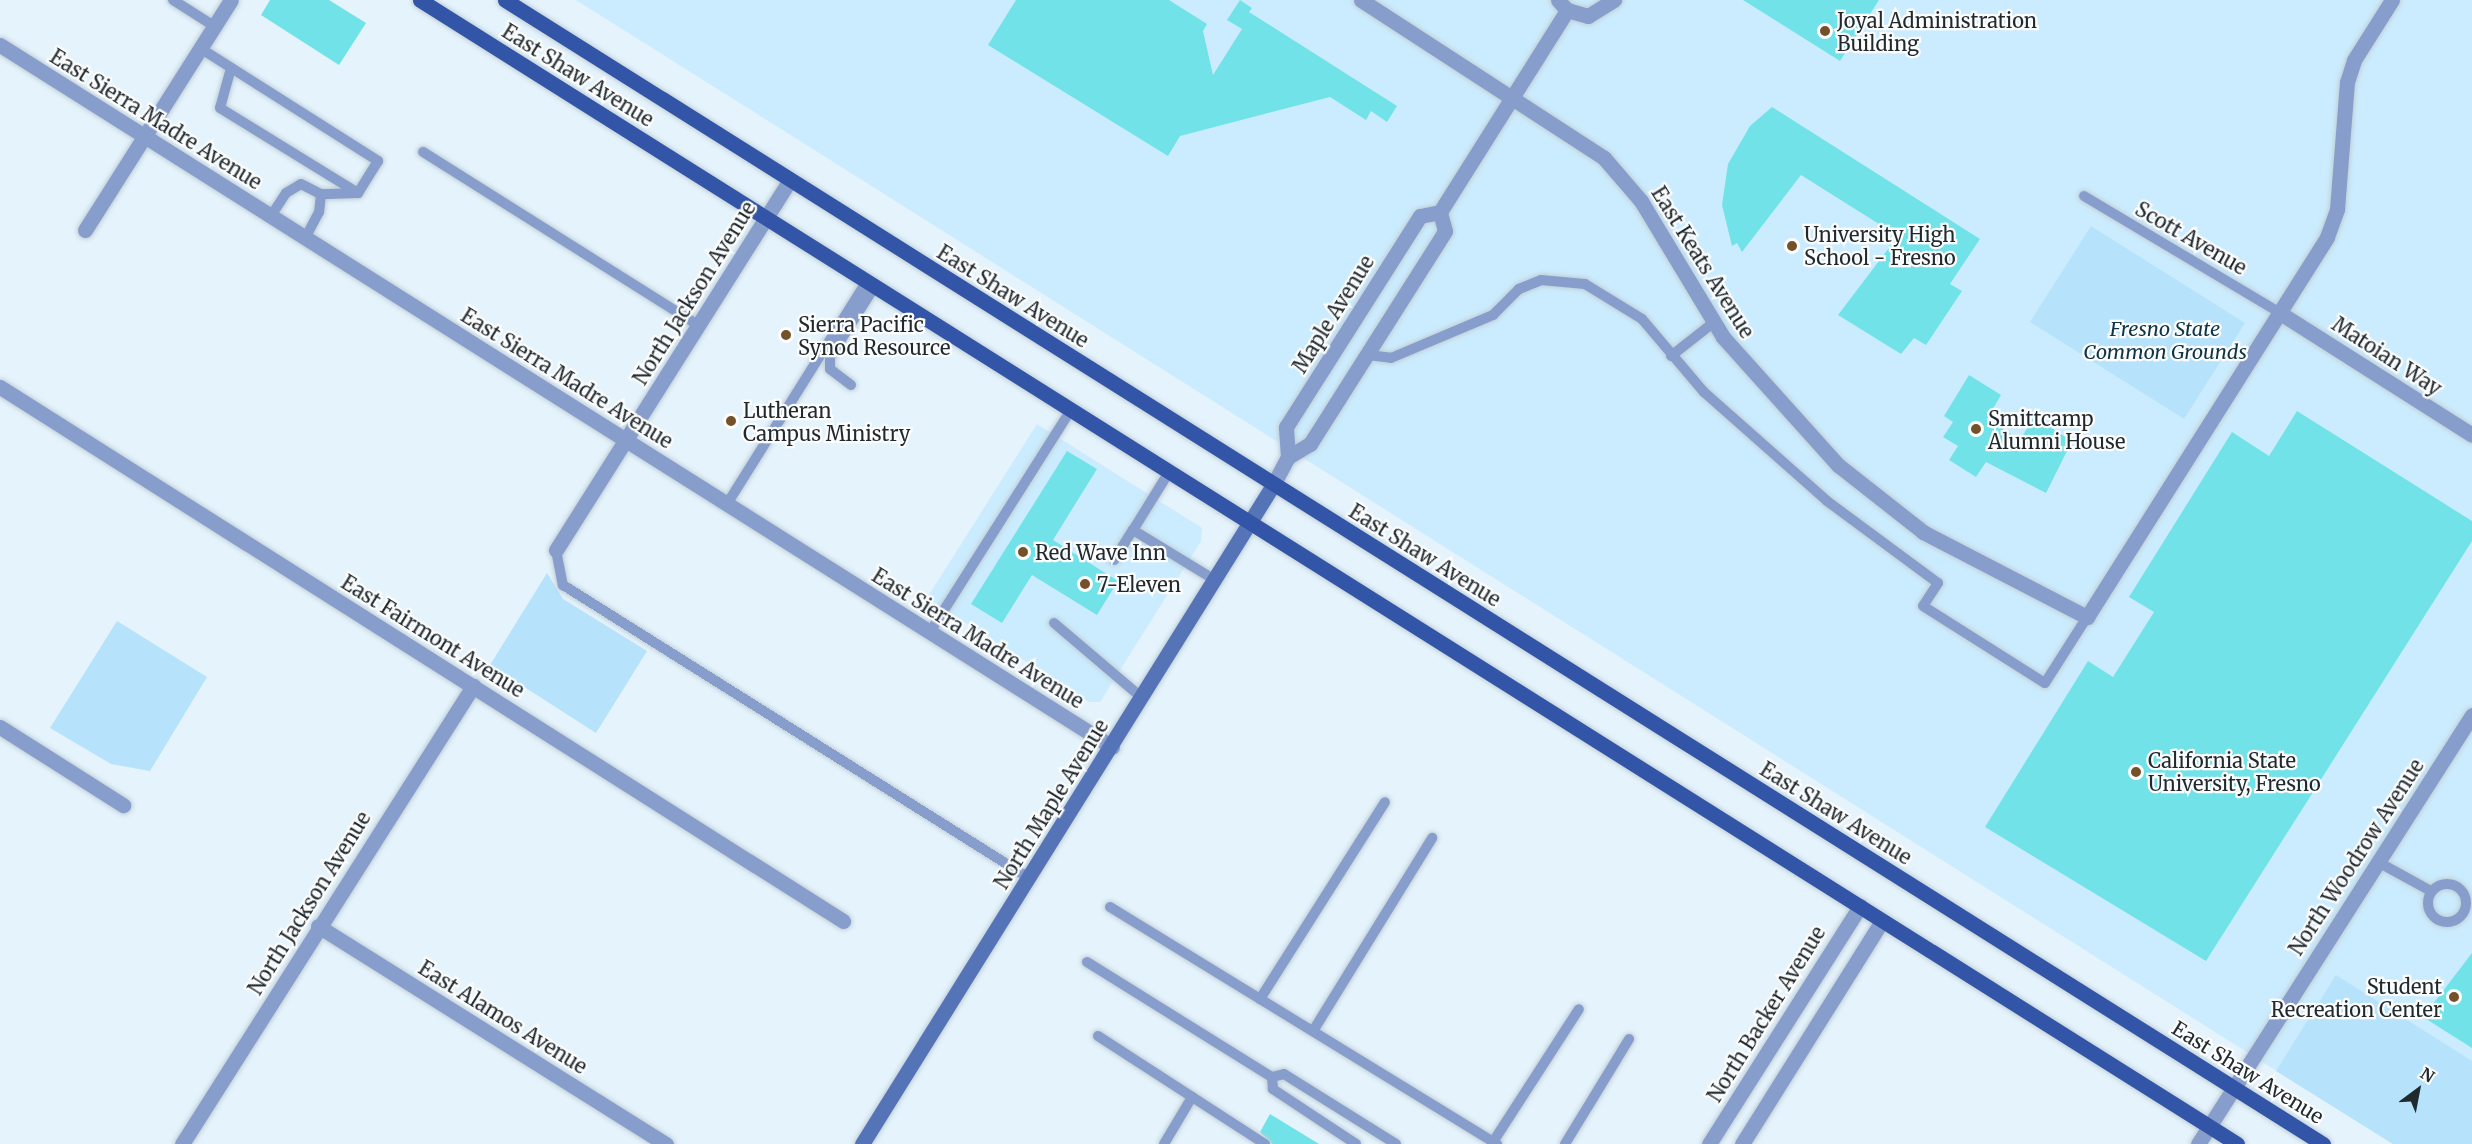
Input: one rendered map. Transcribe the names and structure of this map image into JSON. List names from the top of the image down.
{
  "streets": {
    "main road": ["East Shaw Avenue"],
    "street": [
      "East Sierra Madre Avenue",
      "East Keats Avenue",
      "North Jackson Avenue",
      "Maple Avenue",
      "Matoian Way",
      "East Fairmont Avenue",
      "North Maple Avenue",
      "North Woodrow Avenue",
      "North Backer Avenue",
      "East Alamos Avenue"
    ],
    "lane": ["Scott Avenue"]
  },
  "crossings": [
    ["East Shaw Avenue", "North Jackson Avenue"],
    ["East Shaw Avenue", "North Maple Avenue"],
    ["East Shaw Avenue", "North Woodrow Avenue"],
    ["East Shaw Avenue", "North Backer Avenue"],
    ["East Sierra Madre Avenue", "North Jackson Avenue"],
    ["East Sierra Madre Avenue", "North Maple Avenue"],
    ["Scott Avenue", "Matoian Way"],
    ["North Jackson Avenue", "East Fairmont Avenue"],
    ["North Jackson Avenue", "East Alamos Avenue"]
  ],
  "parks": ["Fresno State Common Grounds"],
  "places": [
    "Joyal Administration Building",
    "University High School - Fresno",
    "Sierra Pacific Synod Resource",
    "Lutheran Campus Ministry",
    "Smittcamp Alumni House",
    "Red Wave Inn",
    "7-Eleven",
    "California State University, Fresno",
    "Student Recreation Center"
  ],
  "north": "top right"
}
